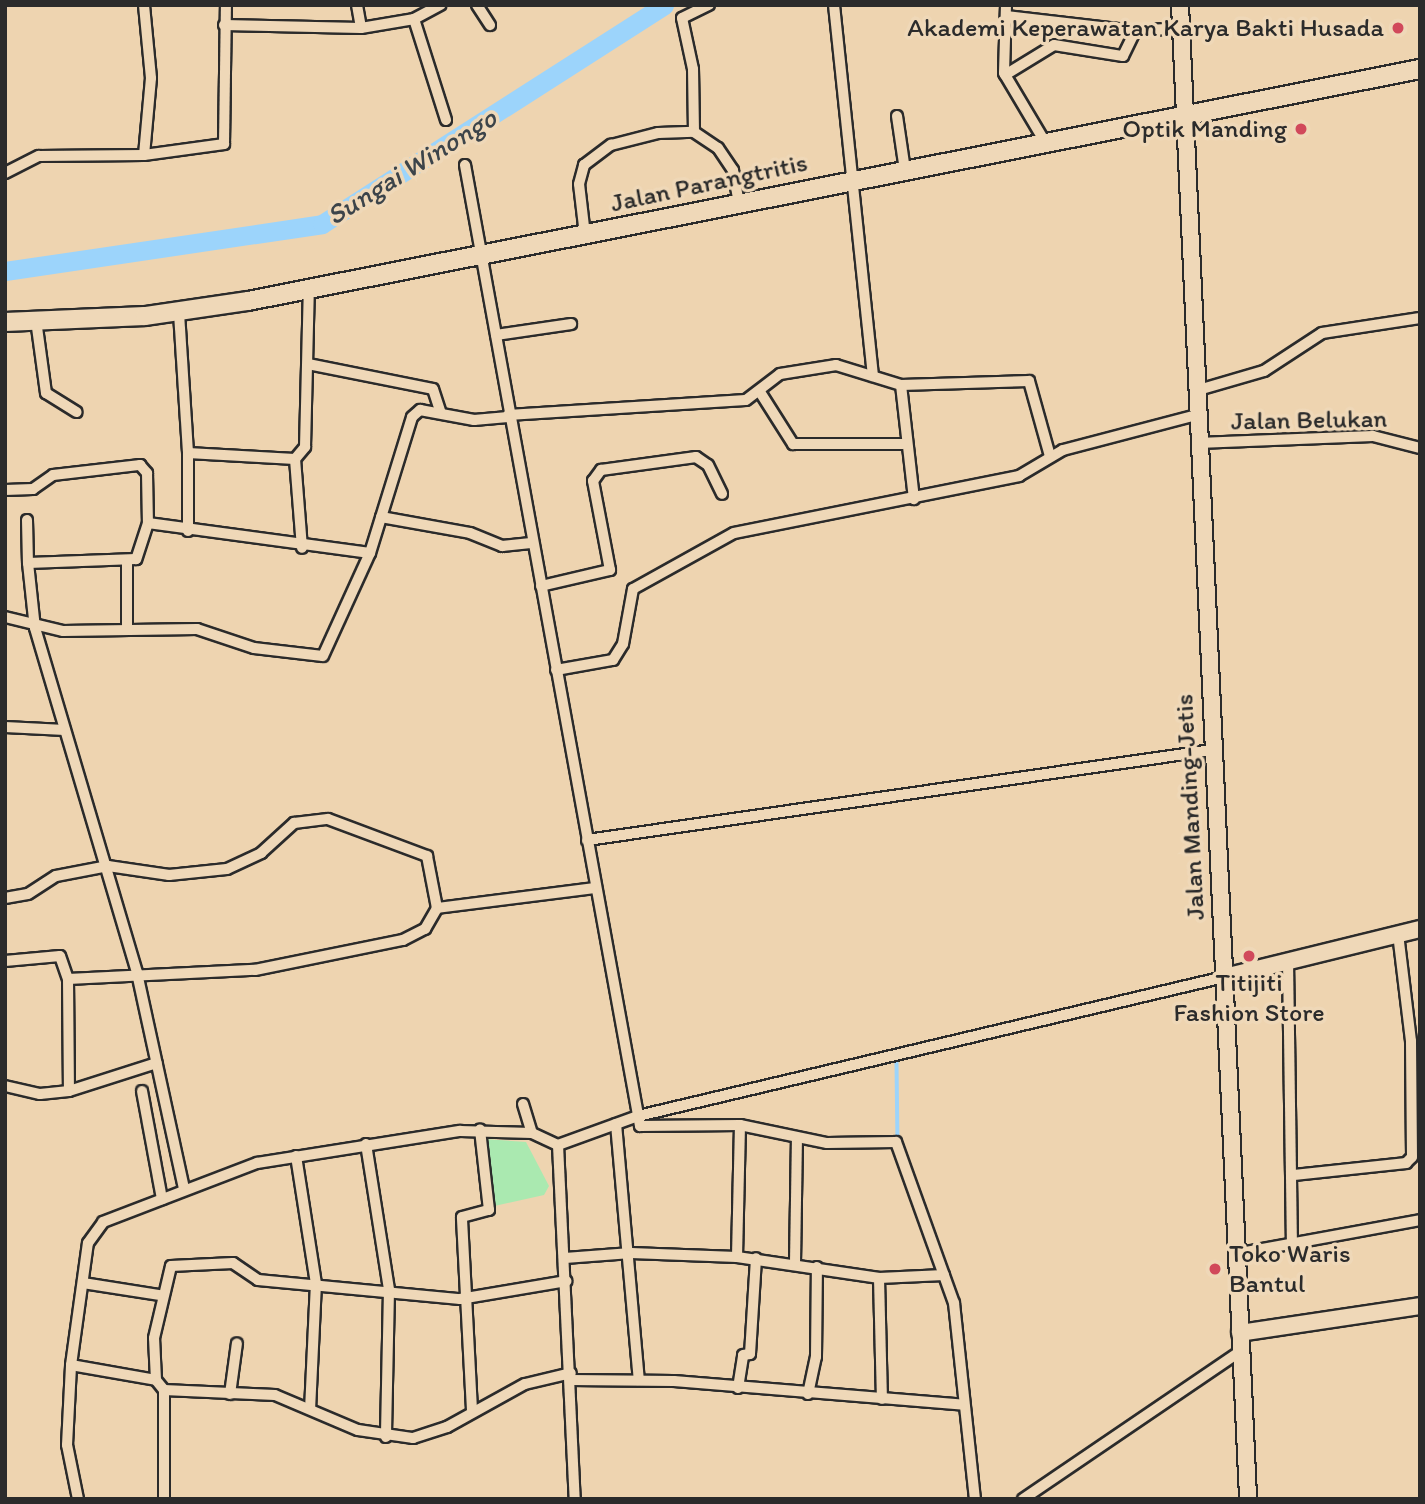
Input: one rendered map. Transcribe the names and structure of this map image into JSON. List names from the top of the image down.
{
  "streets": {
    "main road": ["Jalan Parangtritis", "Jalan Manding-Jetis"],
    "street": ["Jalan Belukan"]
  },
  "crossings": [
    ["Jalan Parangtritis", "Jalan Manding-Jetis"],
    ["Jalan Belukan", "Jalan Manding-Jetis"]
  ],
  "water": ["Sungai Winongo"],
  "places": [
    "Akademi Keperawatan Karya Bakti Husada",
    "Optik Manding",
    "Titijiti Fashion Store",
    "Toko Waris Bantul"
  ]
}
